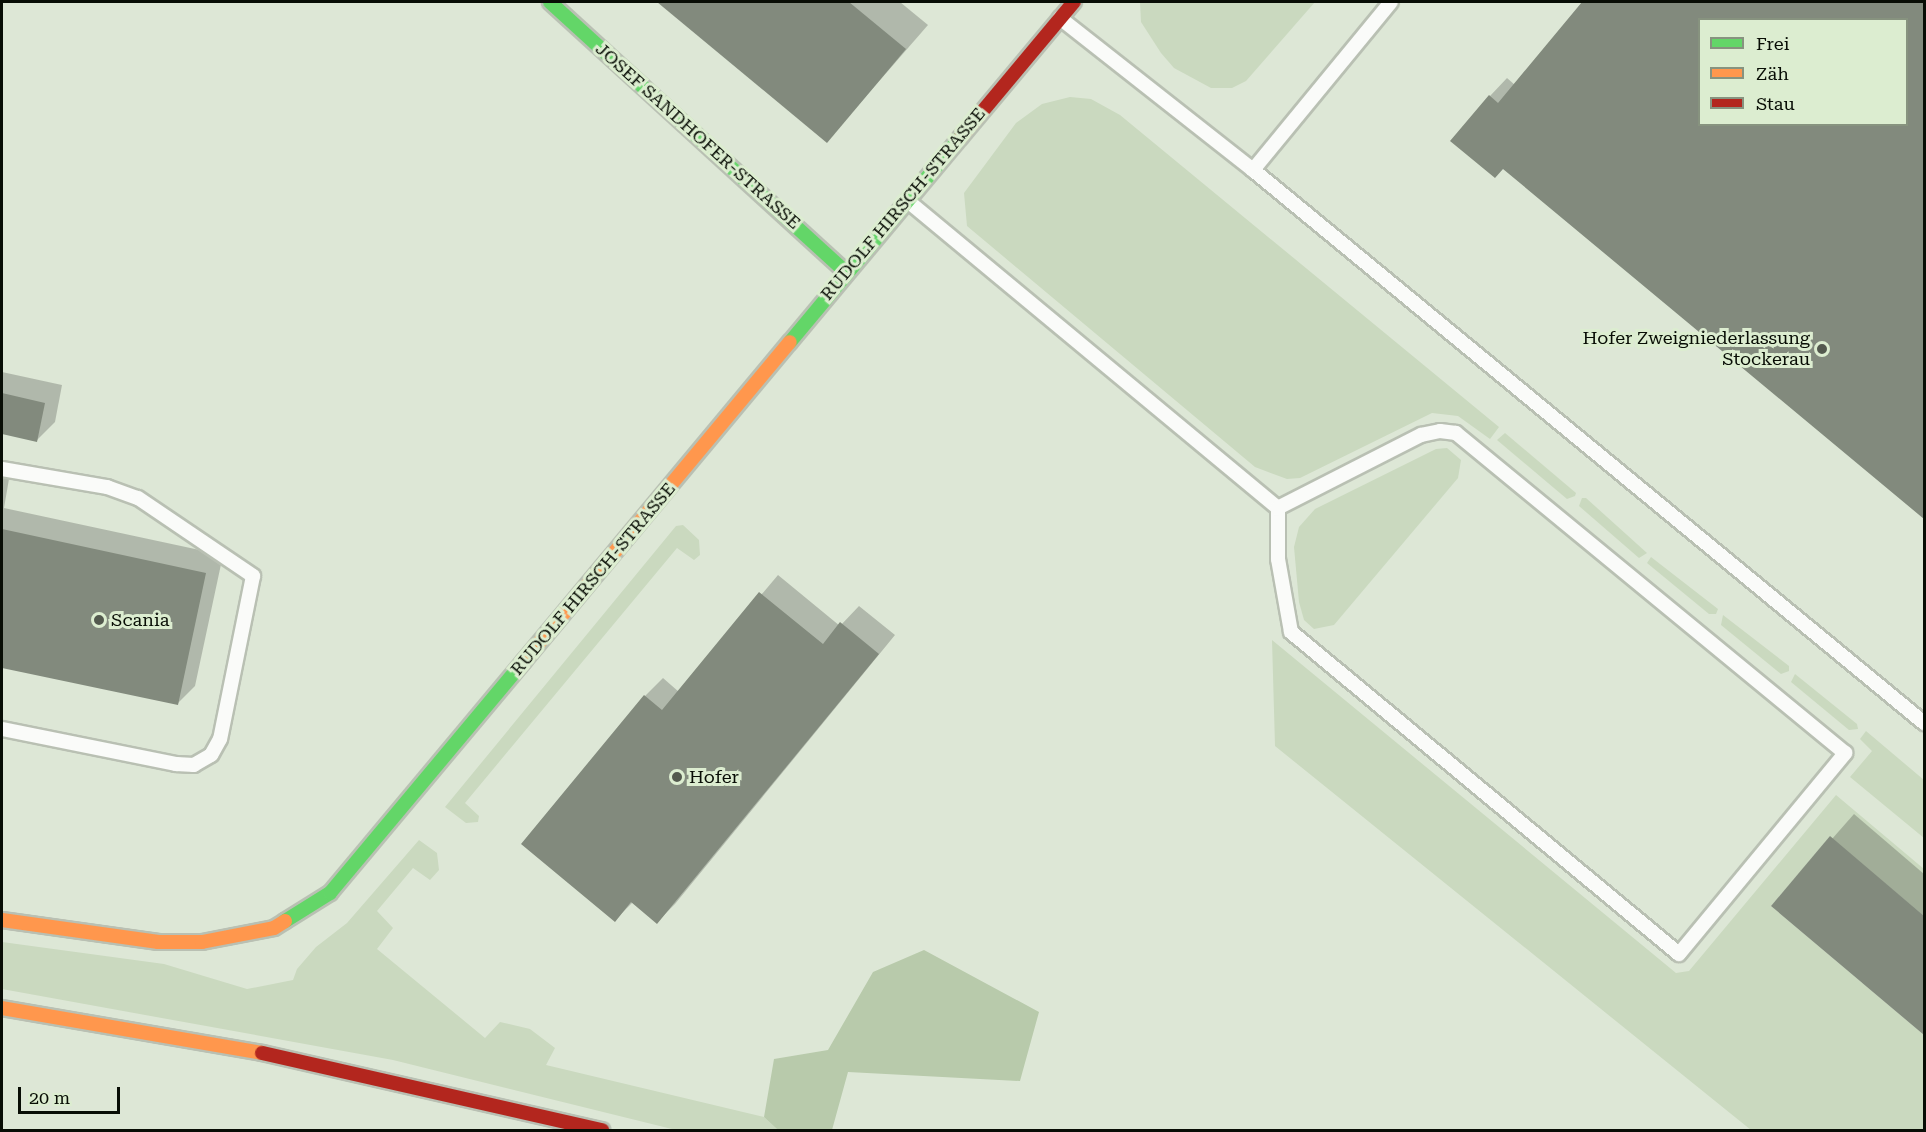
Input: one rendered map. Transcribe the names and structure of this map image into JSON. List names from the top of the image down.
{
  "streets": {
    "street": ["JOSEF SANDHOFER-STRASSE", "RUDOLF HIRSCH-STRASSE"]
  },
  "crossings": [
    ["JOSEF SANDHOFER-STRASSE", "RUDOLF HIRSCH-STRASSE"]
  ],
  "places": ["Hofer Zweigniederlassung Stockerau", "Scania", "Hofer"],
  "legend": ["Frei", "Zäh", "Stau"],
  "scale_bar": "20 m"
}
